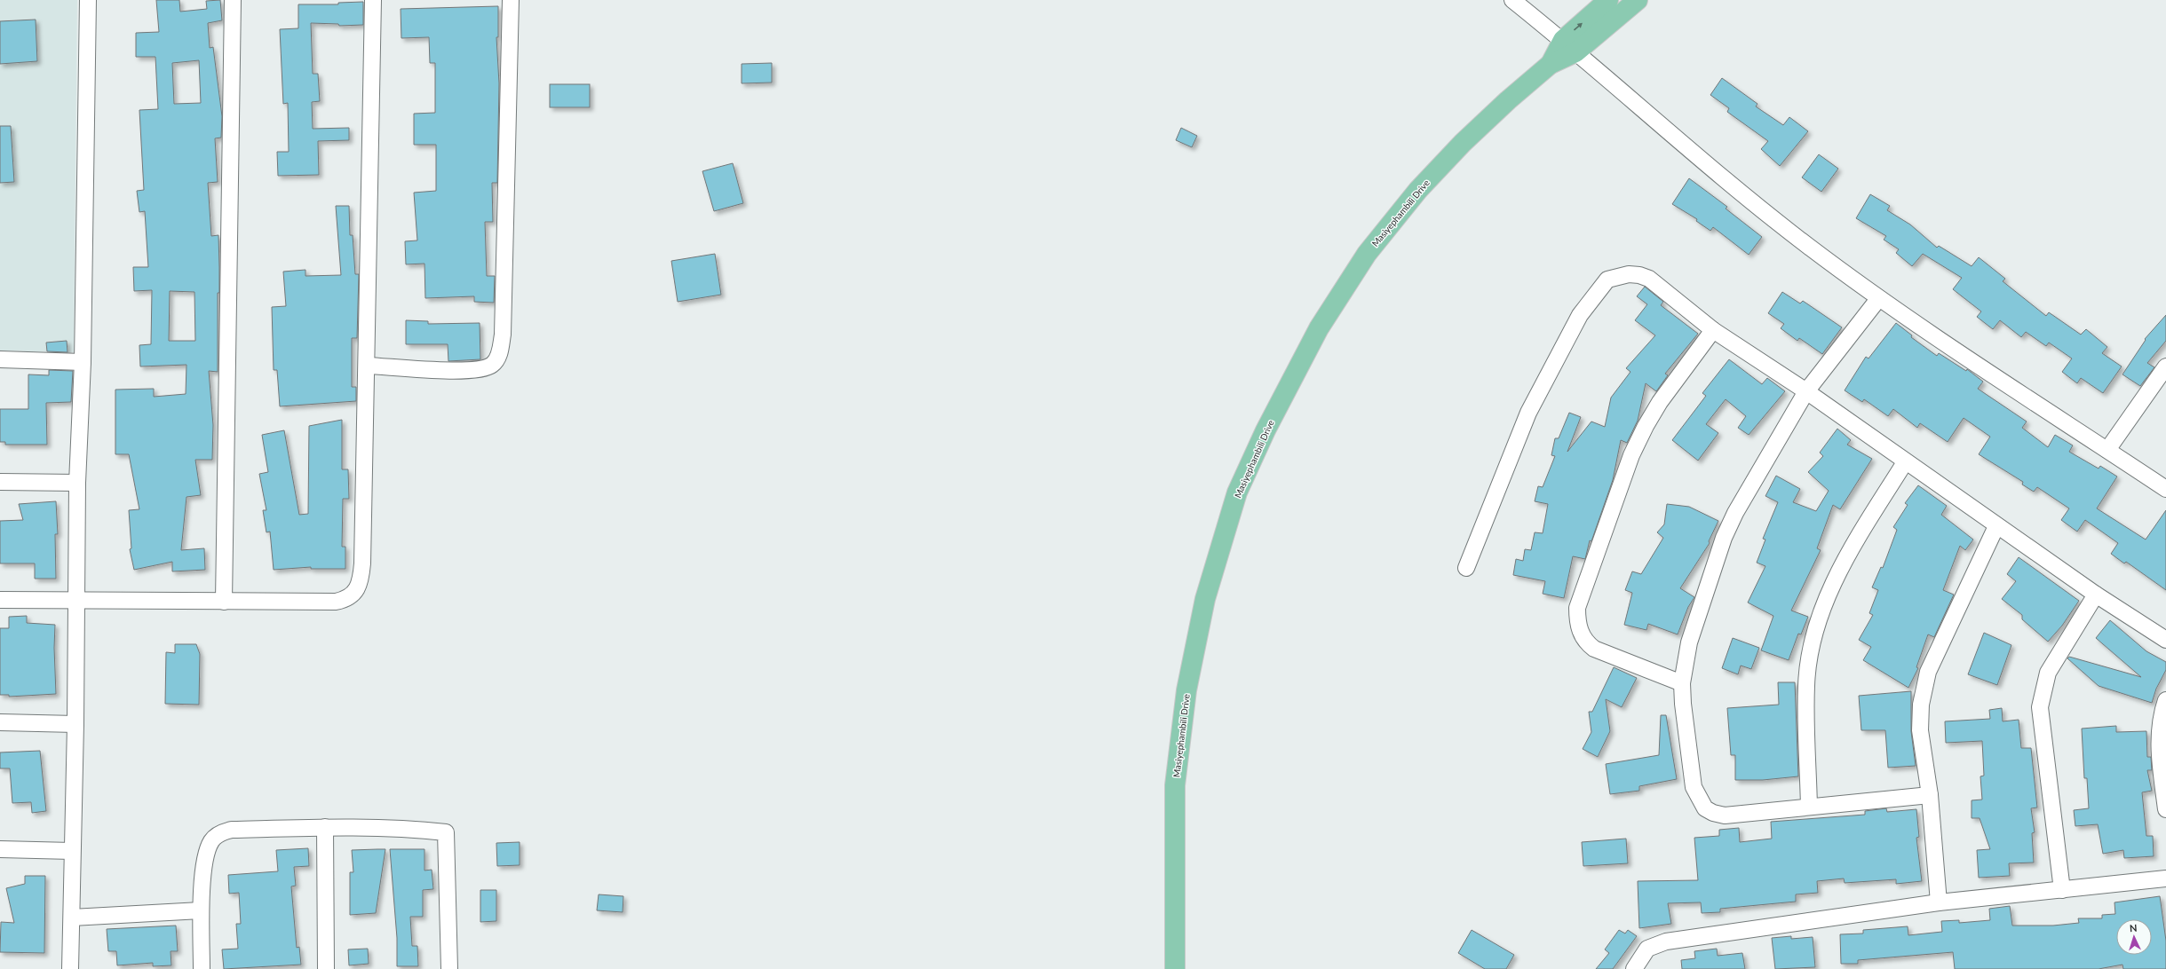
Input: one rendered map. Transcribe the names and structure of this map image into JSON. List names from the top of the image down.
{
  "streets": {
    "main road": ["Masiyephambili Drive"]
  },
  "north": "top"
}
